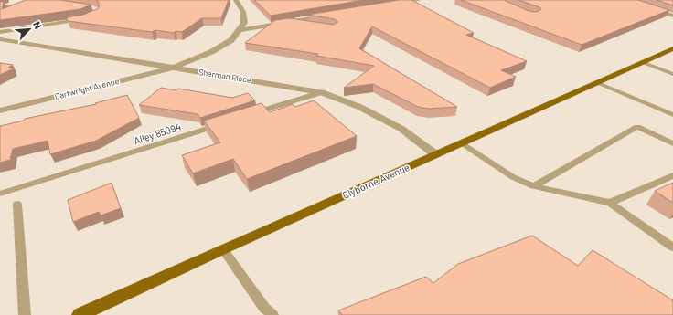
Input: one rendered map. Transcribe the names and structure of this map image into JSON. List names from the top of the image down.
{
  "streets": {
    "main road": ["Clyborne Avenue"],
    "street": ["Sherman Place", "Cartwright Avenue"],
    "lane": ["Alley 85994"]
  },
  "crossings": [
    ["Sherman Place", "Cartwright Avenue"],
    ["Sherman Place", "Clyborne Avenue"]
  ],
  "north": "top right"
}
